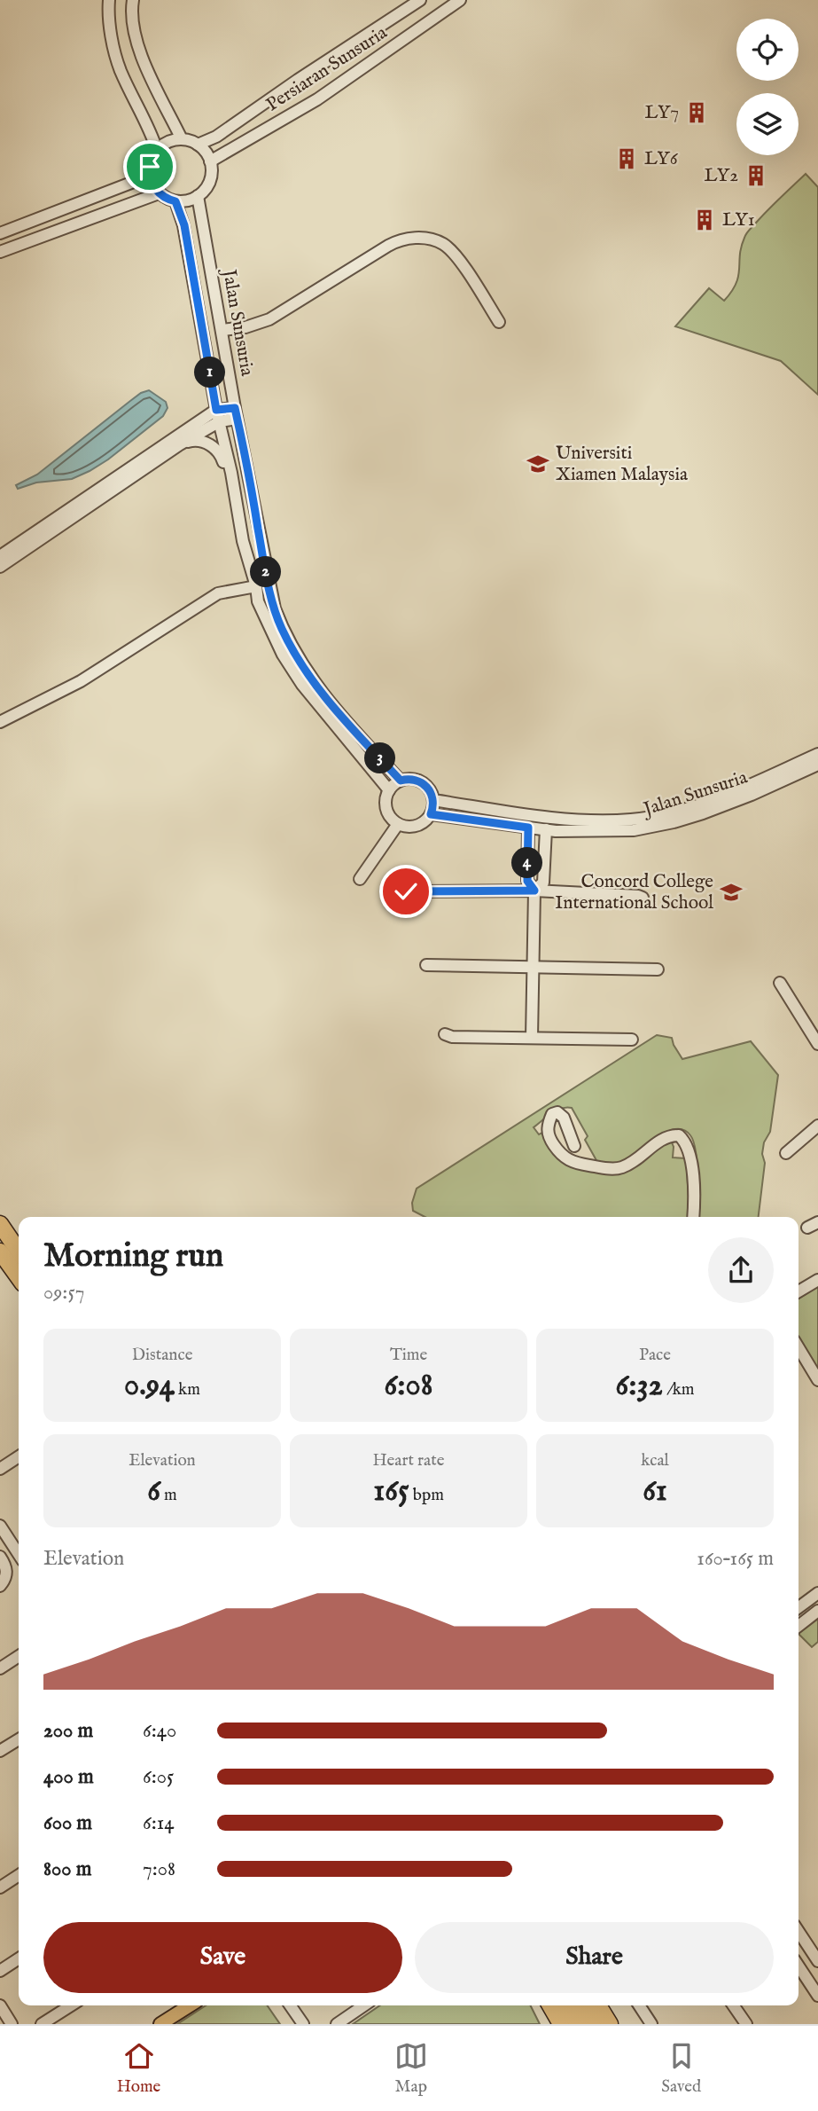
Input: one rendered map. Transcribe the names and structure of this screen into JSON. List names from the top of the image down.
{
  "streets": {
    "street": ["Persiaran Sunsuria", "Jalan Sunsuria"]
  },
  "crossings": [
    ["Persiaran Sunsuria", "Jalan Sunsuria"]
  ],
  "places": {
    "building": [
      "LY7",
      "LY6",
      "LY2",
      "LY1"
    ],
    "school or university": ["Universiti Xiamen Malaysia", "Concord College International School"]
  },
  "page": {
    "pins": [
      "1",
      "2",
      "3",
      "4"
    ],
    "heading": ["Morning run", "09:57"],
    "stats": [
      ["Distance", "0.94 km"],
      ["Time", "6:08"],
      ["Pace", "6:32 /km"],
      ["Elevation", "6 m"],
      ["Heart rate", "165 bpm"],
      ["kcal", "61"]
    ],
    "chart": ["Elevation", "160–165 m"],
    "list": [
      {
        "name": "200 m",
        "note": "6:40"
      },
      {
        "name": "400 m",
        "note": "6:05"
      },
      {
        "name": "600 m",
        "note": "6:14"
      },
      {
        "name": "800 m",
        "note": "7:08"
      }
    ],
    "buttons": ["Save", "Share"],
    "tabs": ["Home", "Map", "Saved"]
  }
}
